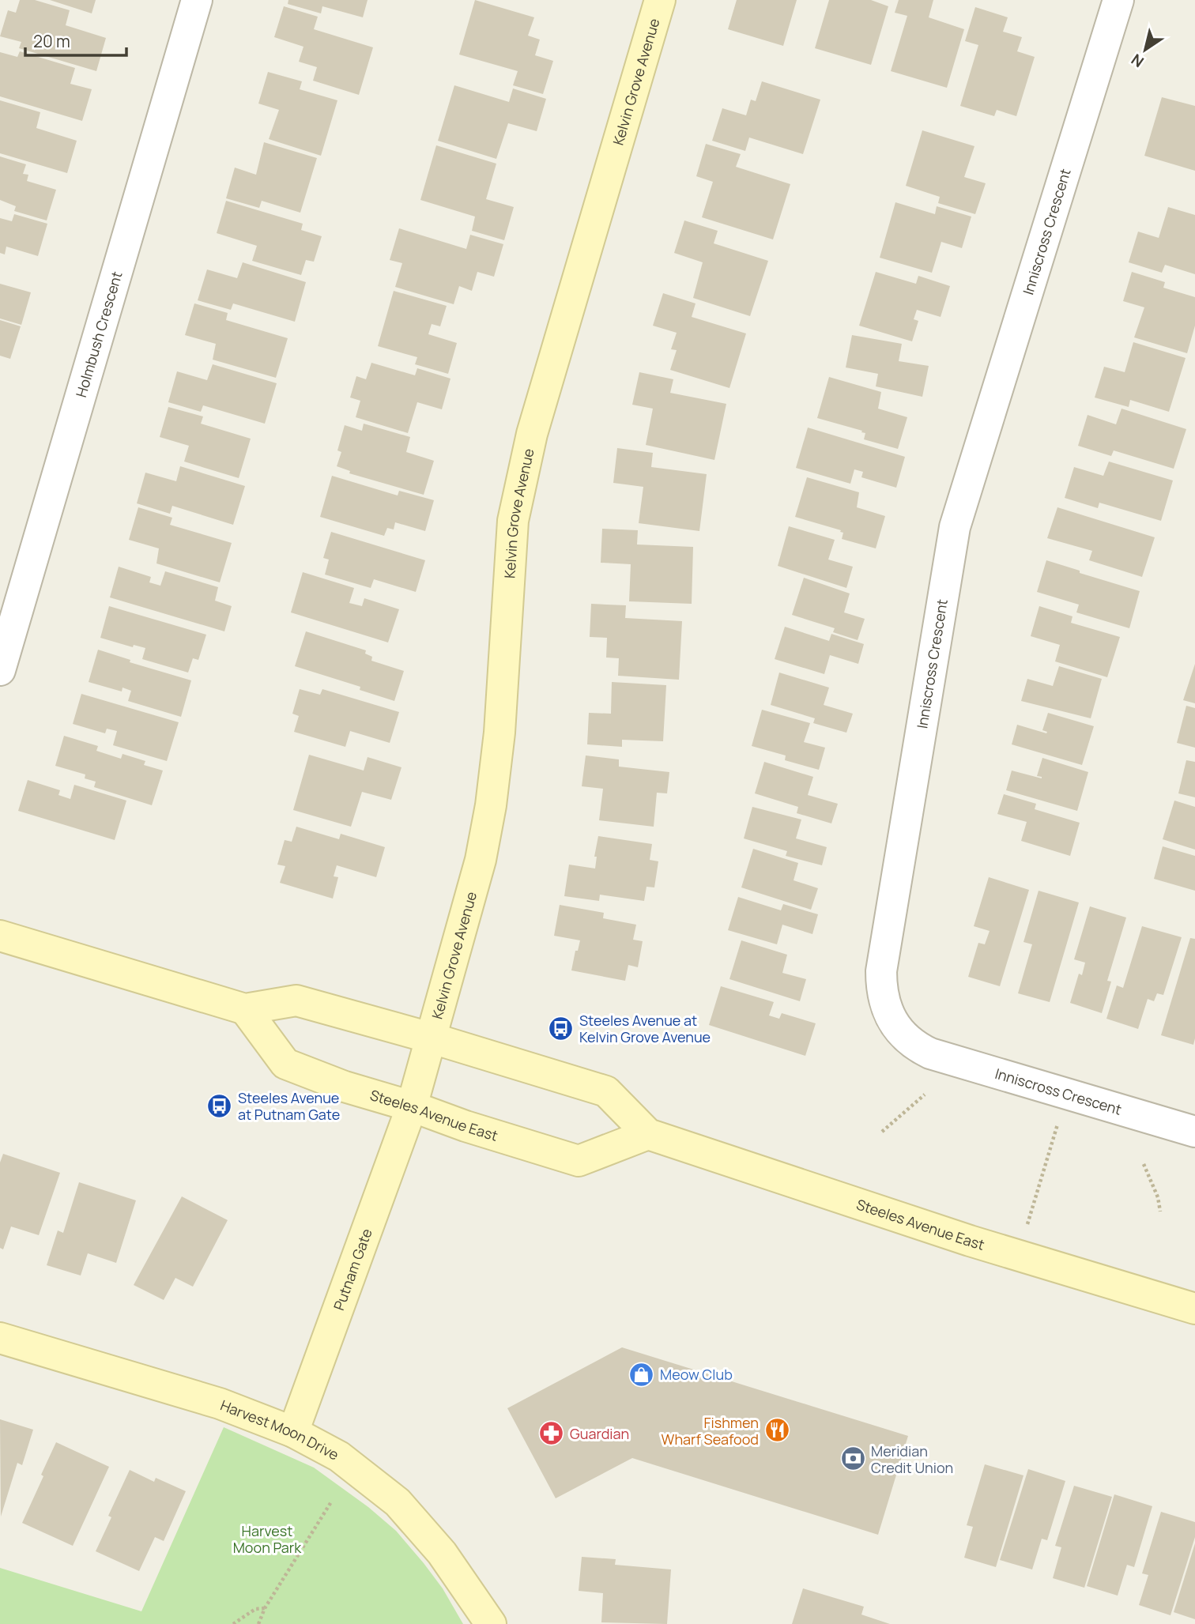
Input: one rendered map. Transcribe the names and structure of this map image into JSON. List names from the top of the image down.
{
  "streets": {
    "street": [
      "Kelvin Grove Avenue",
      "Inniscross Crescent",
      "Holmbush Crescent",
      "Steeles Avenue East",
      "Putnam Gate",
      "Harvest Moon Drive"
    ]
  },
  "crossings": [
    ["Kelvin Grove Avenue", "Steeles Avenue East"],
    ["Kelvin Grove Avenue", "Putnam Gate"],
    ["Steeles Avenue East", "Putnam Gate"],
    ["Putnam Gate", "Harvest Moon Drive"]
  ],
  "parks": ["Harvest Moon Park"],
  "places": {
    "bus stop": ["Steeles Avenue at Kelvin Grove Avenue", "Steeles Avenue at Putnam Gate"],
    "shop": ["Meow Club"],
    "restaurant": ["Fishmen Wharf Seafood"],
    "pharmacy": ["Guardian"],
    "bank": ["Meridian Credit Union"]
  },
  "scale_bar": "20 m",
  "north": "bottom left"
}
